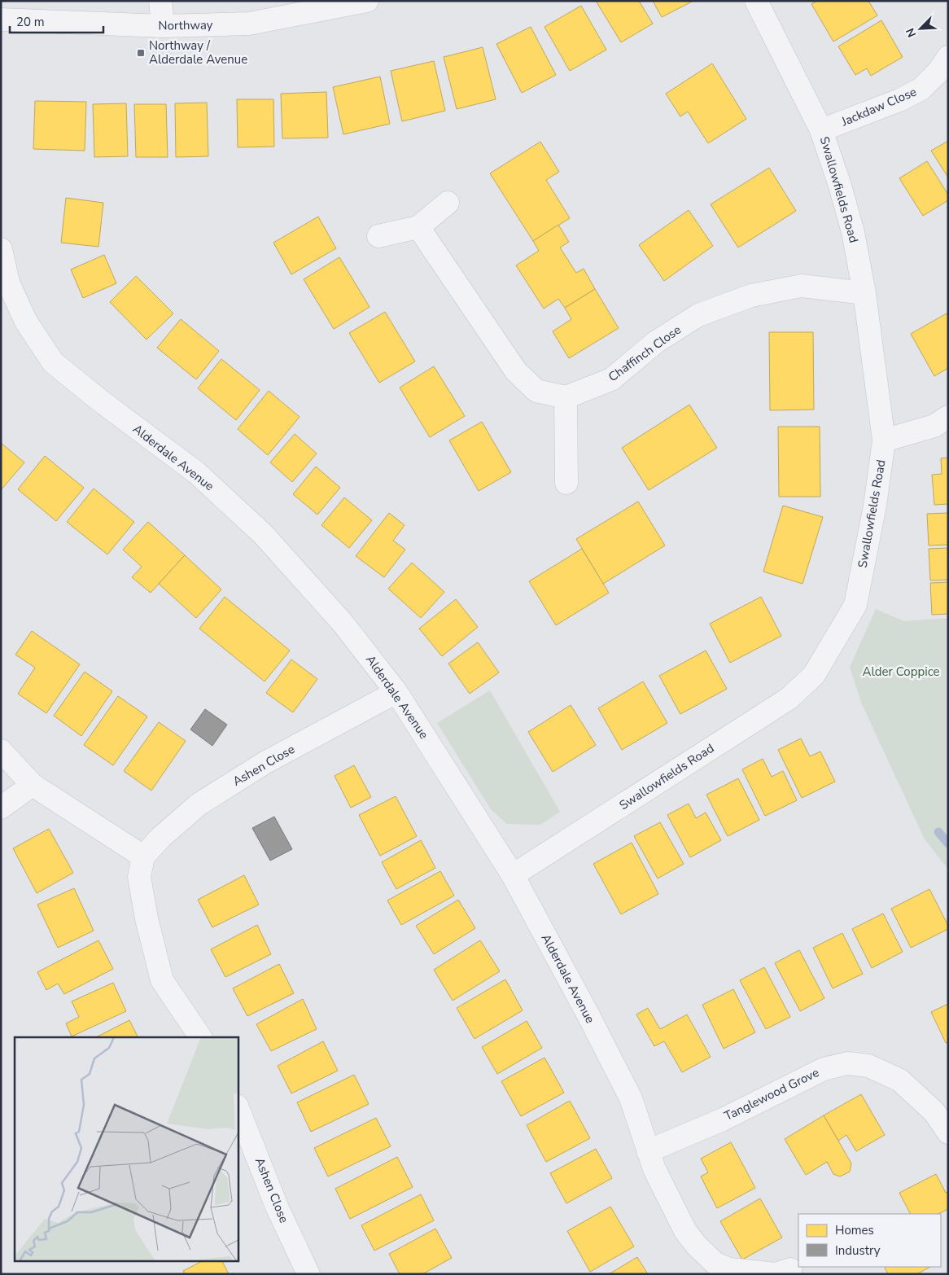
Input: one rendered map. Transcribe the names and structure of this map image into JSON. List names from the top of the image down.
{
  "streets": {
    "street": [
      "Northway",
      "Jackdaw Close",
      "Swallowfields Road",
      "Chaffinch Close",
      "Alderdale Avenue",
      "Ashen Close",
      "Tanglewood Grove"
    ]
  },
  "crossings": [
    ["Jackdaw Close", "Swallowfields Road"],
    ["Swallowfields Road", "Chaffinch Close"],
    ["Swallowfields Road", "Alderdale Avenue"],
    ["Alderdale Avenue", "Ashen Close"],
    ["Alderdale Avenue", "Tanglewood Grove"]
  ],
  "parks": ["Alder Coppice"],
  "places": {
    "transit": ["Northway / Alderdale Avenue"]
  },
  "legend": ["Homes", "Industry"],
  "scale_bar": "20 m",
  "north": "bottom left"
}
